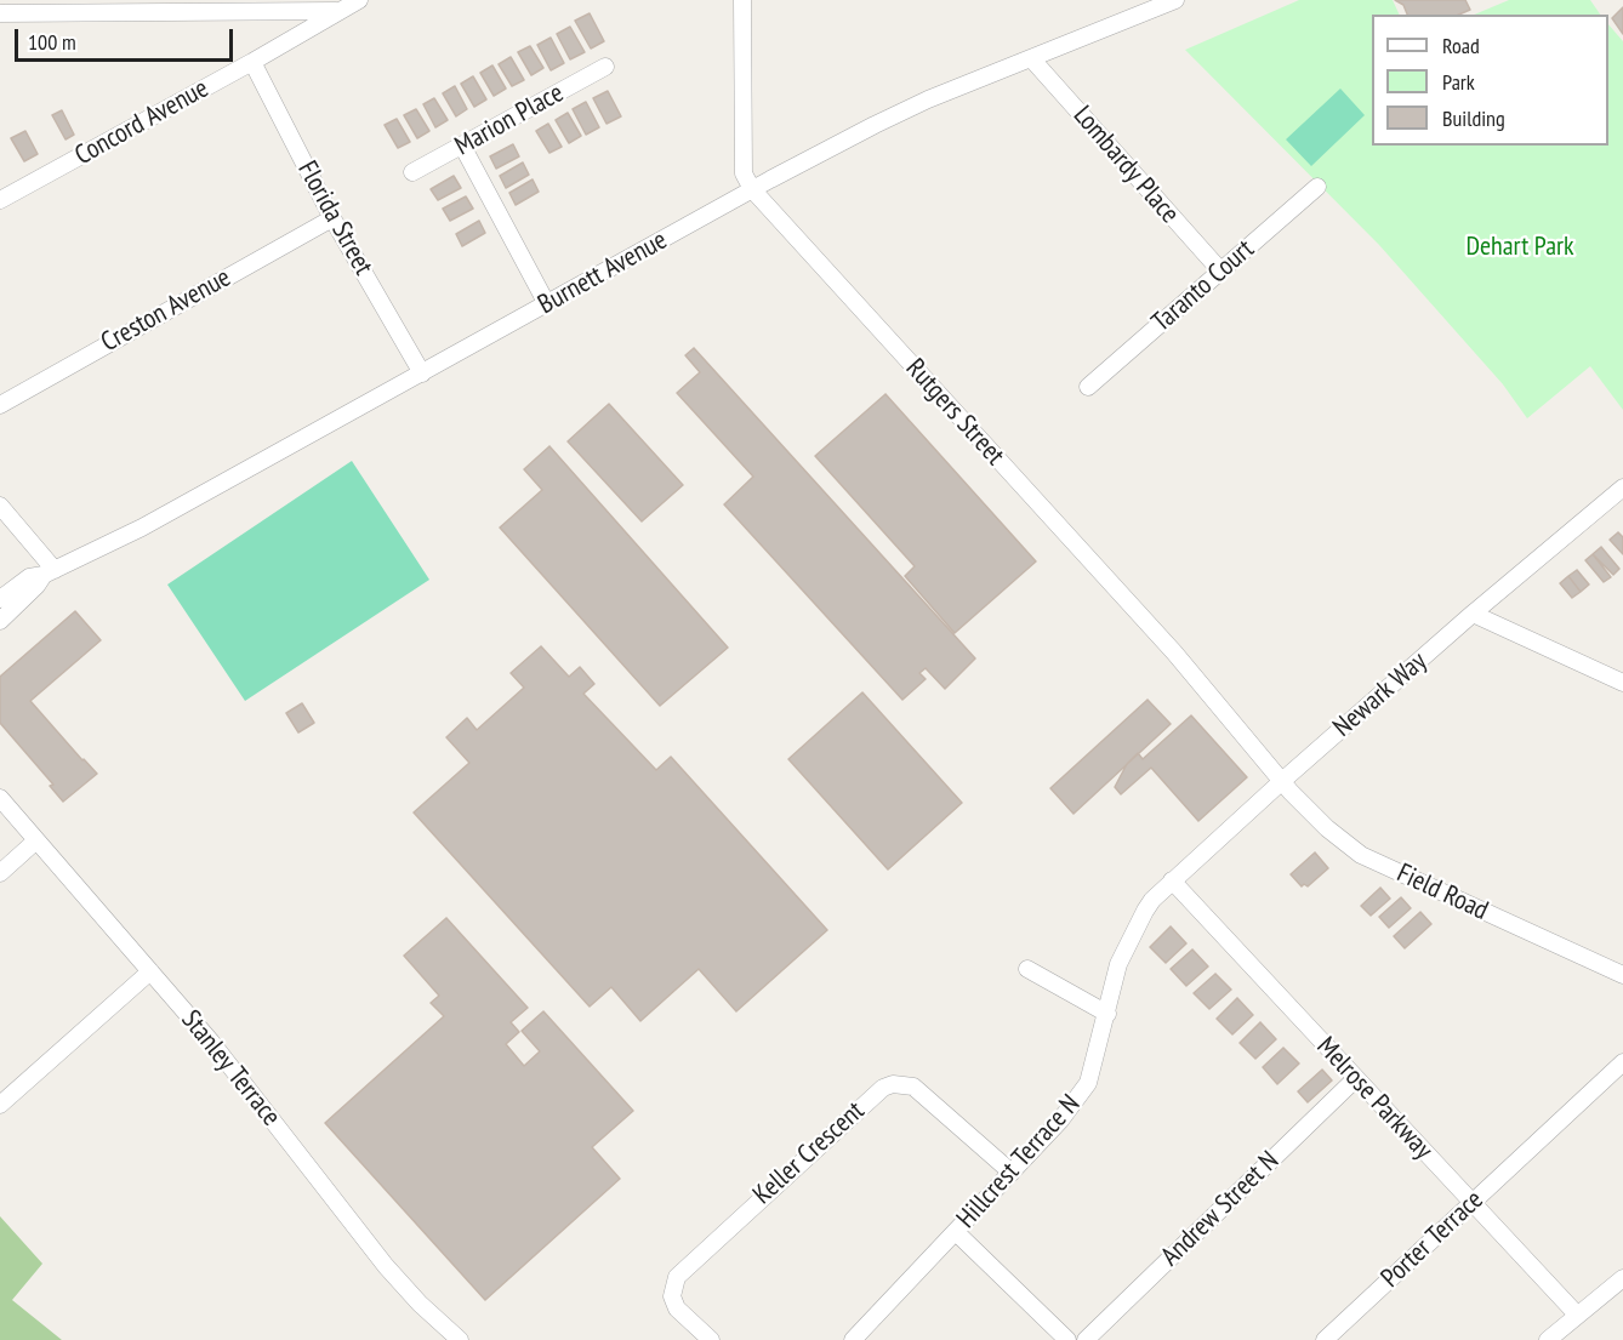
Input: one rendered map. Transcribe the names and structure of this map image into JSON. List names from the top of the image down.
{
  "streets": {
    "street": [
      "Marion Place",
      "Concord Avenue",
      "Lombardy Place",
      "Florida Street",
      "Burnett Avenue",
      "Taranto Court",
      "Creston Avenue",
      "Rutgers Street",
      "Newark Way",
      "Field Road",
      "Stanley Terrace",
      "Melrose Parkway",
      "Keller Crescent",
      "Hillcrest Terrace N",
      "Andrew Street N",
      "Porter Terrace"
    ]
  },
  "crossings": [
    ["Concord Avenue", "Florida Street"],
    ["Lombardy Place", "Burnett Avenue"],
    ["Lombardy Place", "Taranto Court"],
    ["Florida Street", "Burnett Avenue"],
    ["Florida Street", "Creston Avenue"],
    ["Burnett Avenue", "Rutgers Street"],
    ["Rutgers Street", "Newark Way"],
    ["Rutgers Street", "Field Road"],
    ["Newark Way", "Field Road"],
    ["Newark Way", "Melrose Parkway"],
    ["Newark Way", "Hillcrest Terrace N"],
    ["Melrose Parkway", "Andrew Street N"],
    ["Melrose Parkway", "Porter Terrace"],
    ["Keller Crescent", "Hillcrest Terrace N"]
  ],
  "parks": ["Dehart Park"],
  "legend": ["Road", "Park", "Building"],
  "scale_bar": "100 m"
}
